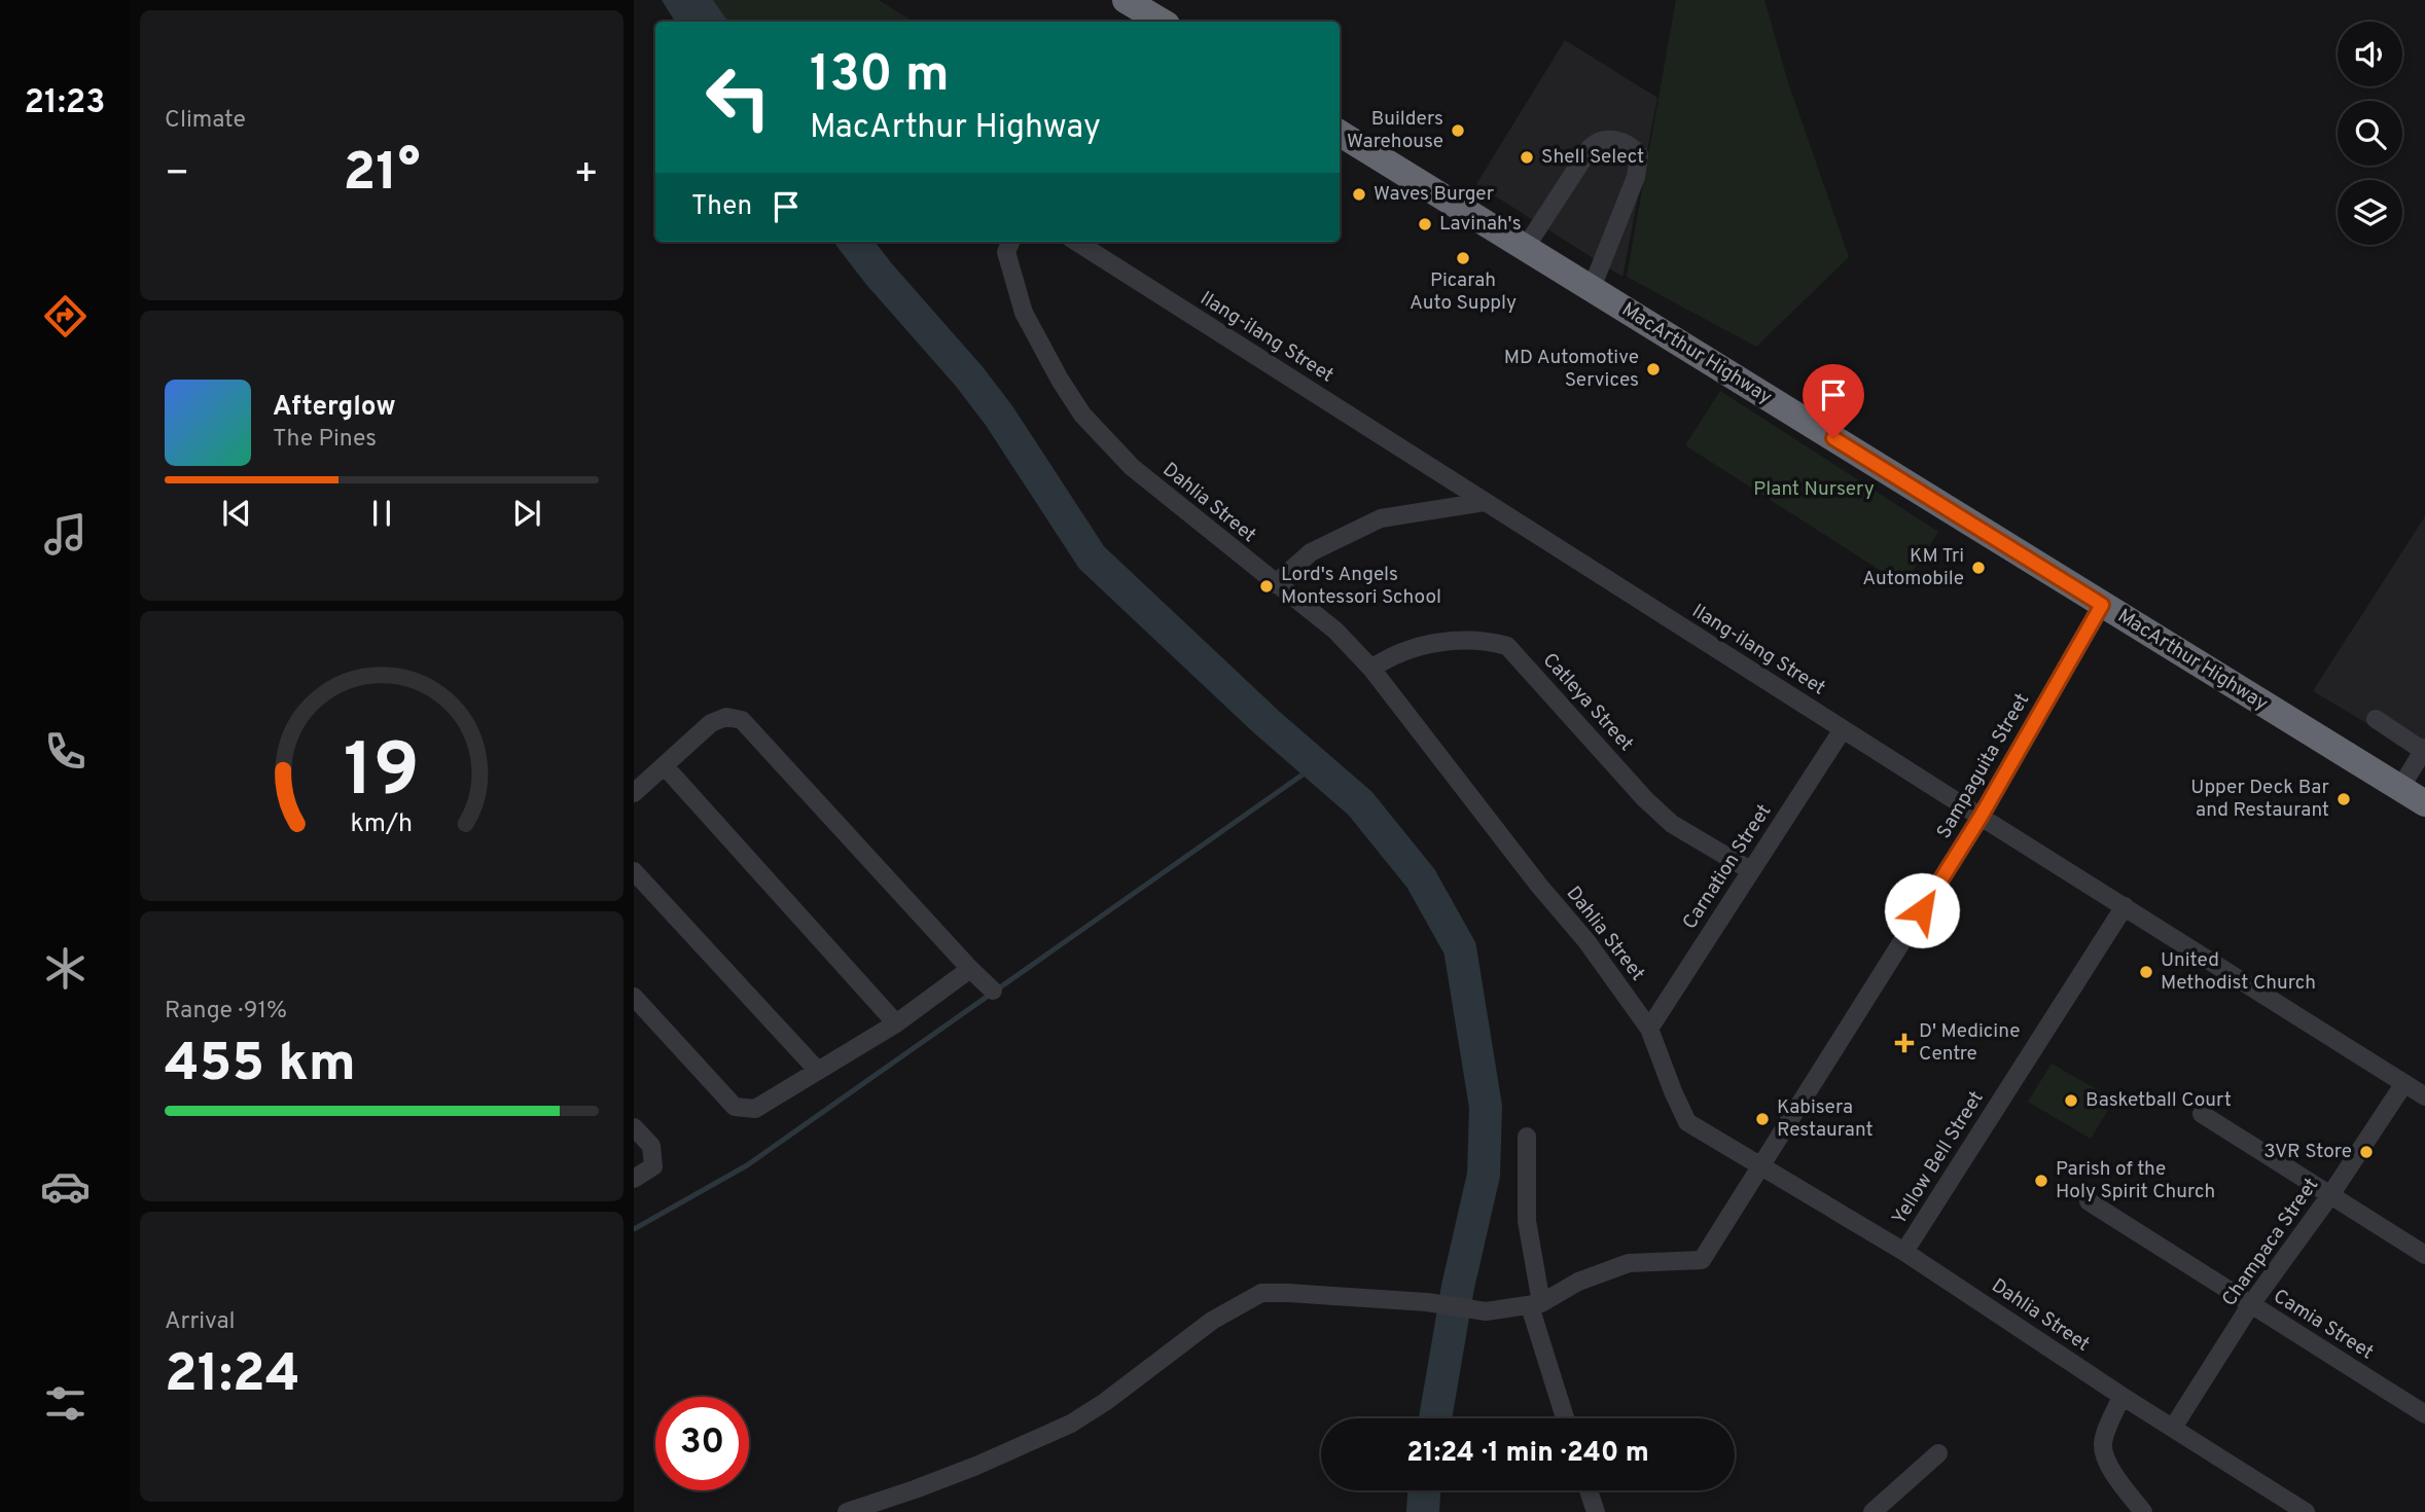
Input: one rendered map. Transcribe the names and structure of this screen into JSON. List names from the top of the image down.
{
  "streets": {
    "highway": ["MacArthur Highway"],
    "street": [
      "Ilang-ilang Street",
      "Dahlia Street",
      "Catleya Street",
      "Sampaguita Street",
      "Carnation Street",
      "Yellow Bell Street",
      "Champaca Street",
      "Camia Street"
    ]
  },
  "crossings": [
    ["Ilang-ilang Street", "Sampaguita Street"],
    ["Ilang-ilang Street", "Carnation Street"],
    ["Ilang-ilang Street", "Yellow Bell Street"],
    ["Ilang-ilang Street", "Champaca Street"],
    ["MacArthur Highway", "Sampaguita Street"],
    ["Dahlia Street", "Catleya Street"],
    ["Dahlia Street", "Sampaguita Street"],
    ["Dahlia Street", "Carnation Street"],
    ["Dahlia Street", "Yellow Bell Street"],
    ["Dahlia Street", "Champaca Street"],
    ["Catleya Street", "Carnation Street"],
    ["Champaca Street", "Camia Street"]
  ],
  "parks": ["Plant Nursery"],
  "places": {
    "other": [
      "Builders Warehouse",
      "Shell Select",
      "Waves Burger",
      "Lavinah's",
      "Picarah Auto Supply",
      "MD Automotive Services",
      "KM Tri Automobile",
      "Lord's Angels Montessori School",
      "Upper Deck Bar and Restaurant",
      "United Methodist Church",
      "Basketball Court",
      "Kabisera Restaurant",
      "3VR Store",
      "Parish of the Holy Spirit Church"
    ],
    "health": ["D' Medicine Centre"]
  },
  "page": {
    "tabs": "21:23",
    "tile": [
      "Climate",
      ["Range · 91%", "455 km"],
      ["Arrival", "21:24"]
    ],
    "turn": ["130 m", "MacArthur Highway"],
    "heat": ["−", "21°", "+"],
    "then": "Then",
    "song": ["Afterglow", "The Pines"],
    "limit": "30",
    "trip": "21:24 · 1 min · 240 m",
    "gauge": ["19", "km/h"]
  }
}
